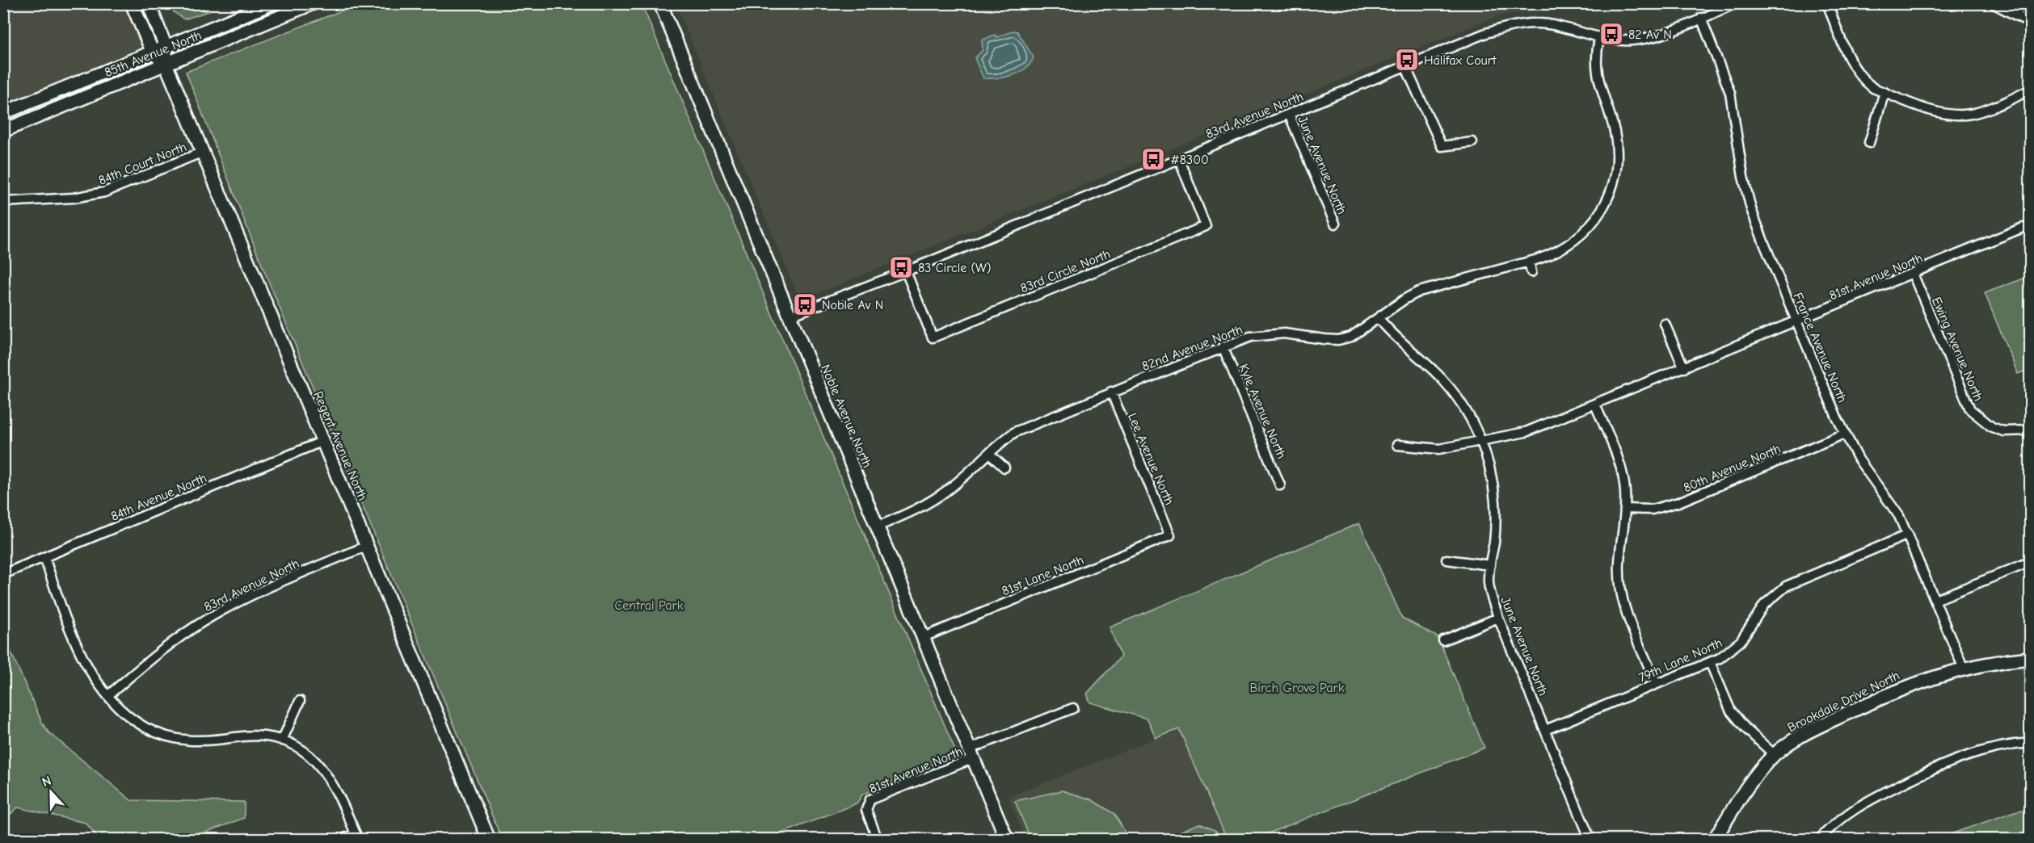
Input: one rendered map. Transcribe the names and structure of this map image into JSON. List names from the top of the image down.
{
  "streets": {
    "street": [
      "85th Avenue North",
      "83rd Avenue North",
      "84th Court North",
      "June Avenue North",
      "83rd Circle North",
      "81st Avenue North",
      "82nd Avenue North",
      "France Avenue North",
      "Ewing Avenue North",
      "Kyle Avenue North",
      "Noble Avenue North",
      "Regent Avenue North",
      "Lee Avenue North",
      "80th Avenue North",
      "84th Avenue North",
      "81st Lane North",
      "79th Lane North",
      "Brookdale Drive North"
    ]
  },
  "crossings": [
    ["85th Avenue North", "Regent Avenue North"],
    ["83rd Avenue North", "June Avenue North"],
    ["83rd Avenue North", "83rd Circle North"],
    ["83rd Avenue North", "82nd Avenue North"],
    ["83rd Avenue North", "France Avenue North"],
    ["83rd Avenue North", "Noble Avenue North"],
    ["83rd Avenue North", "Regent Avenue North"],
    ["84th Court North", "Regent Avenue North"],
    ["June Avenue North", "81st Avenue North"],
    ["June Avenue North", "82nd Avenue North"],
    ["June Avenue North", "79th Lane North"],
    ["81st Avenue North", "France Avenue North"],
    ["81st Avenue North", "Ewing Avenue North"],
    ["81st Avenue North", "Noble Avenue North"],
    ["82nd Avenue North", "Kyle Avenue North"],
    ["82nd Avenue North", "Noble Avenue North"],
    ["82nd Avenue North", "Lee Avenue North"],
    ["France Avenue North", "80th Avenue North"],
    ["France Avenue North", "79th Lane North"],
    ["France Avenue North", "Brookdale Drive North"],
    ["Noble Avenue North", "81st Lane North"],
    ["Regent Avenue North", "84th Avenue North"],
    ["Lee Avenue North", "81st Lane North"]
  ],
  "parks": ["Central Park", "Birch Grove Park"],
  "places": {
    "bus stop": [
      "82 Av N",
      "Halifax Court",
      "#8300",
      "83 Circle (W)",
      "Noble Av N"
    ]
  },
  "north": "top"
}
